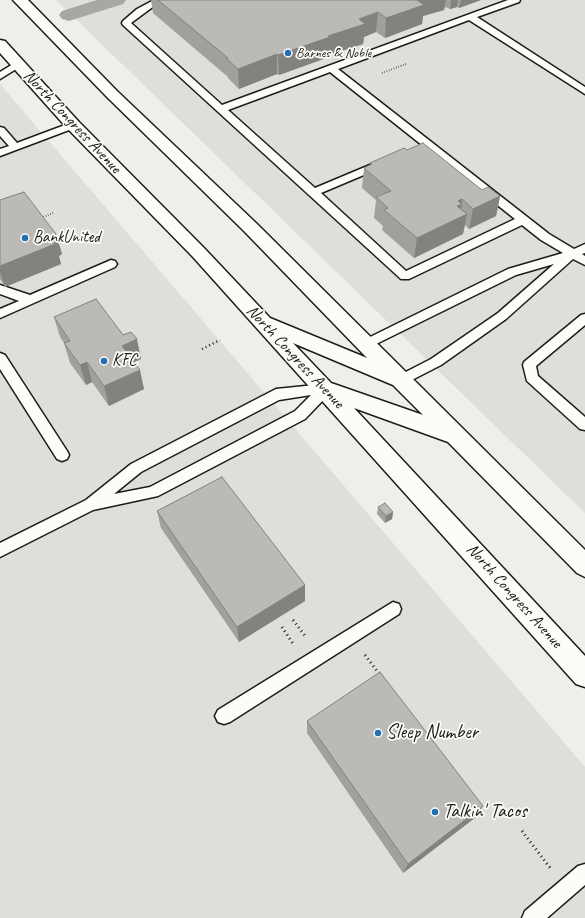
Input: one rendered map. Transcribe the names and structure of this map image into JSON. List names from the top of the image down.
{
  "streets": {
    "main road": ["North Congress Avenue"]
  },
  "places": [
    "Barnes & Noble",
    "BankUnited",
    "KFC",
    "Sleep Number",
    "Talkin' Tacos"
  ]
}
